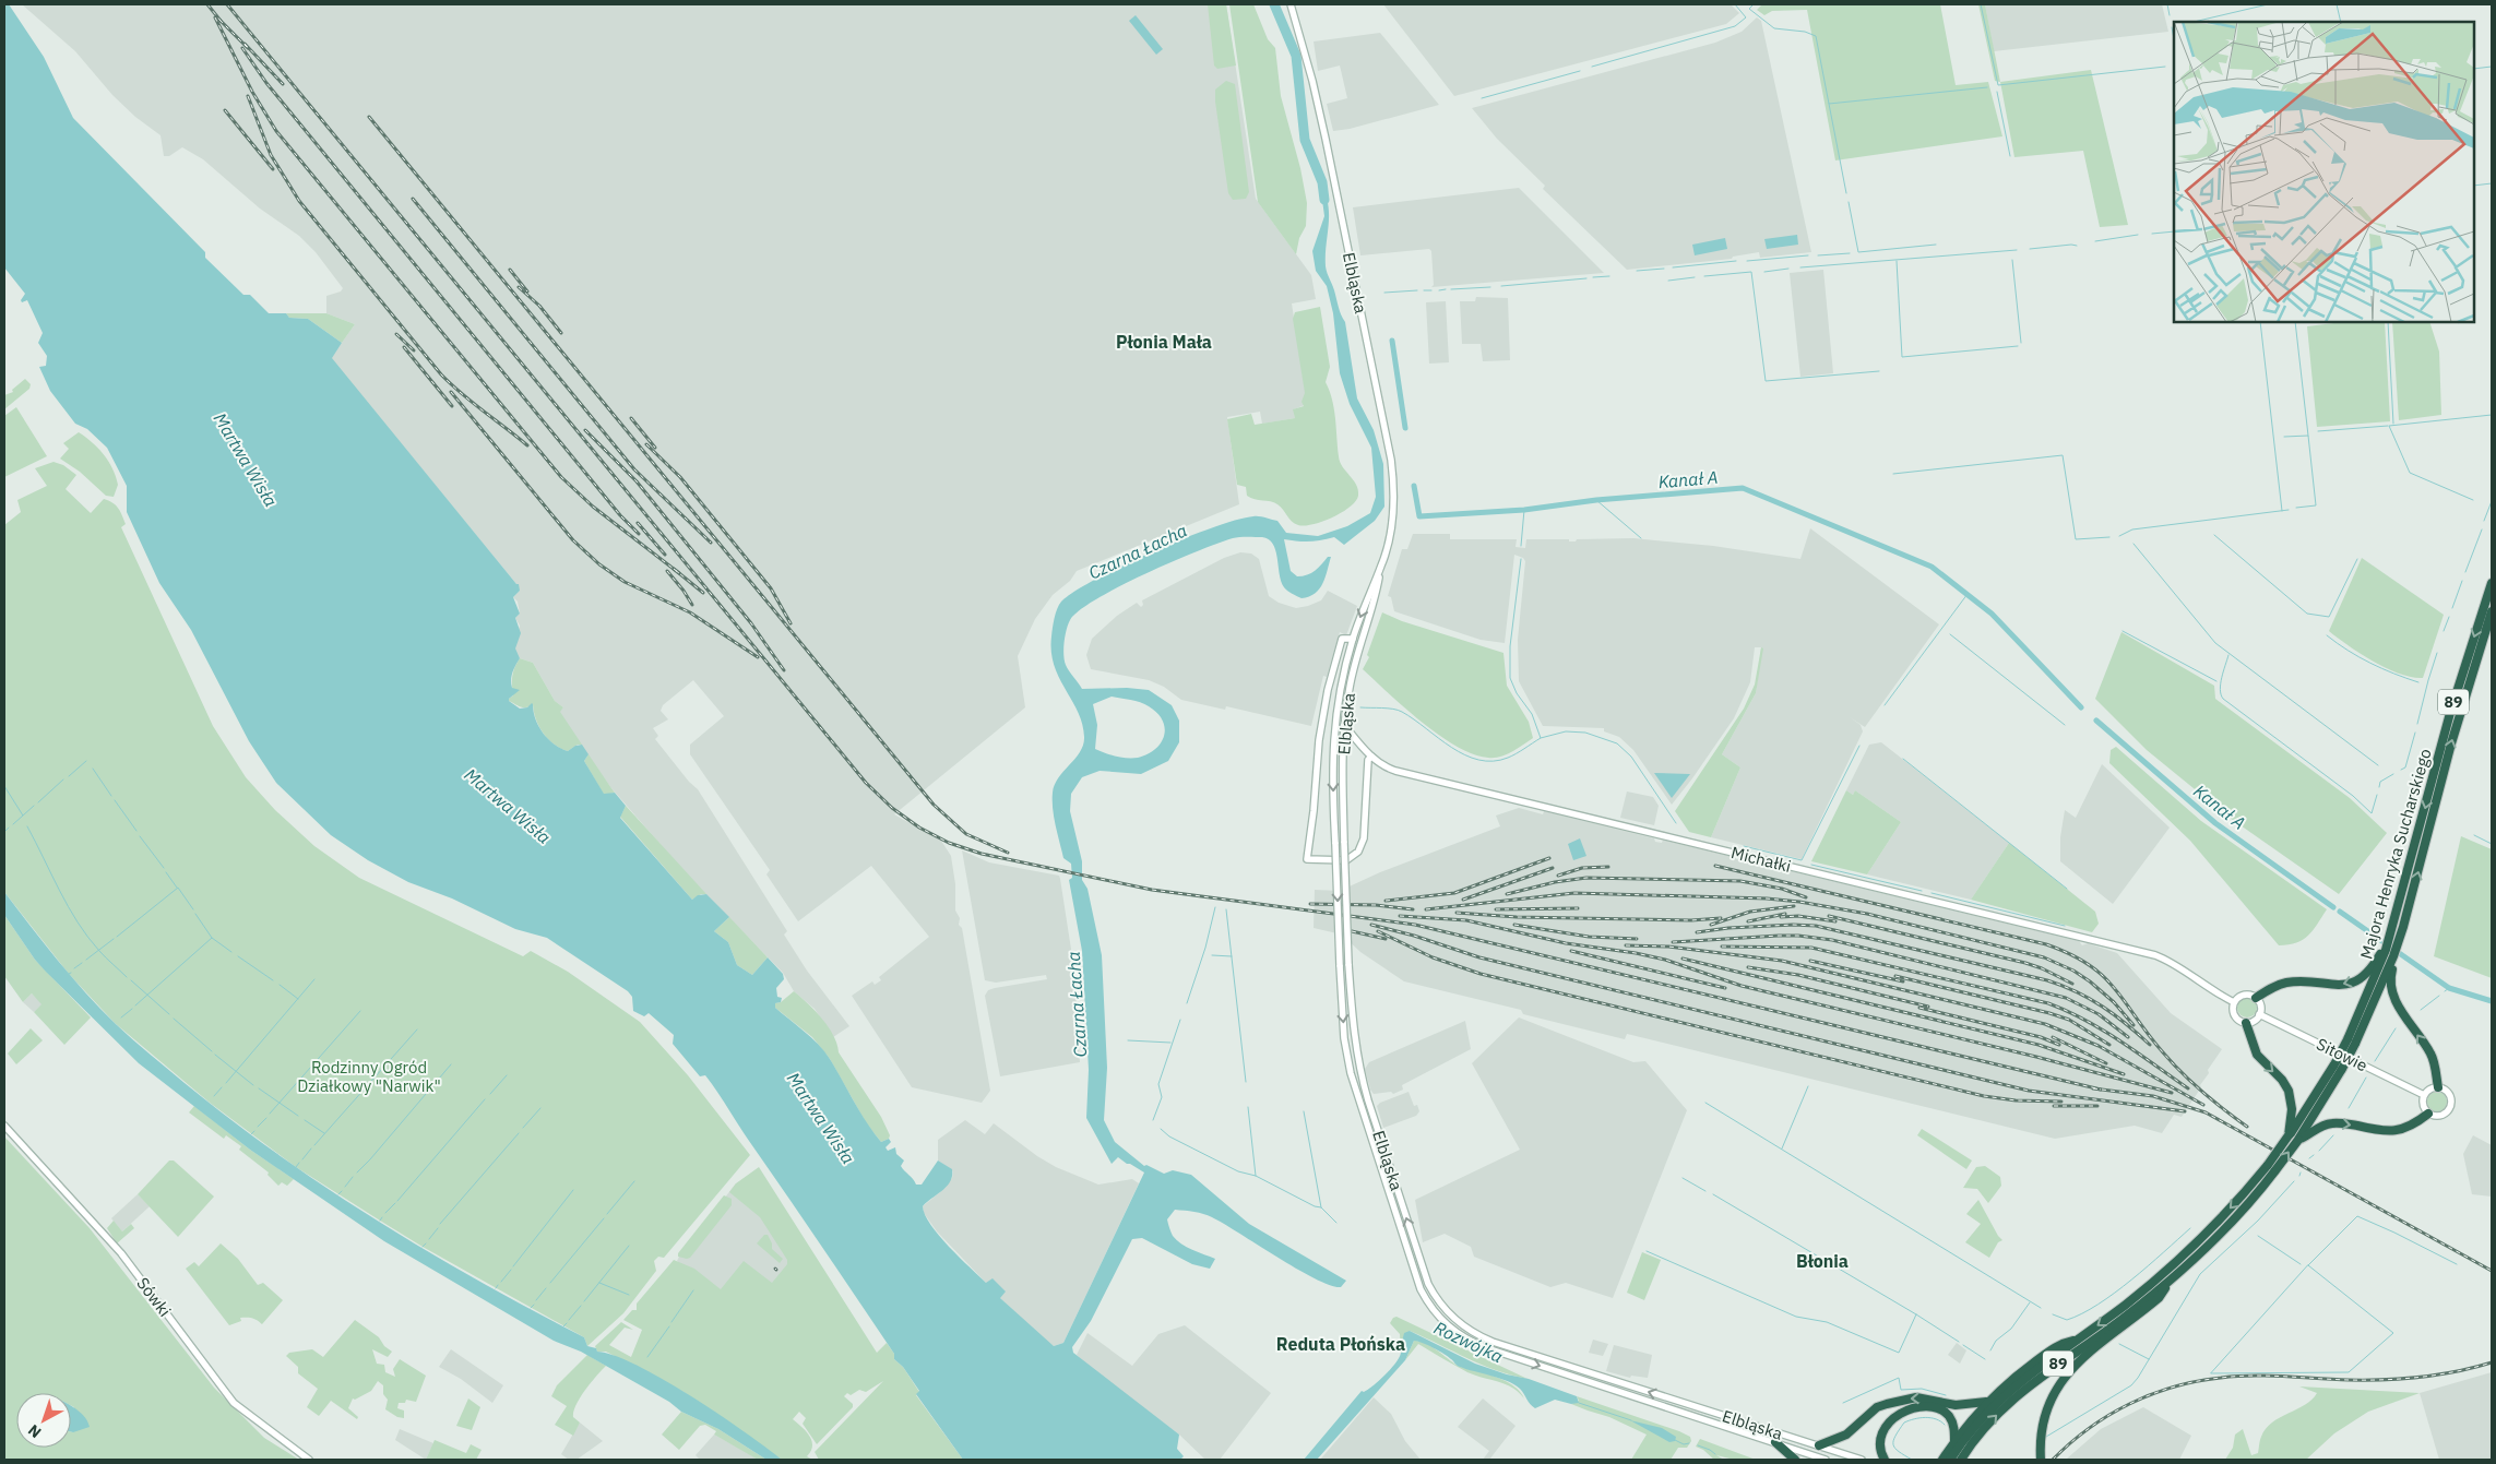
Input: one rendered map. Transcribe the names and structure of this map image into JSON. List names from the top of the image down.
{
  "streets": {
    "highway": ["89", "Majora Henryka Sucharskiego"],
    "main road": [
      "Elbląska",
      "Michałki",
      "Sitowie",
      "Sówki"
    ]
  },
  "crossings": [
    ["Elbląska", "Michałki"],
    ["Michałki", "Sitowie"]
  ],
  "districts": ["Płonia Mała", "Błonia", "Reduta Płońska"],
  "water": [
    "Martwa Wisła",
    "Kanał A",
    "Czarna Łacha",
    "Rozwójka"
  ],
  "parks": ["Rodzinny Ogród Działkowy \"Narwik\""],
  "north": "bottom left"
}
